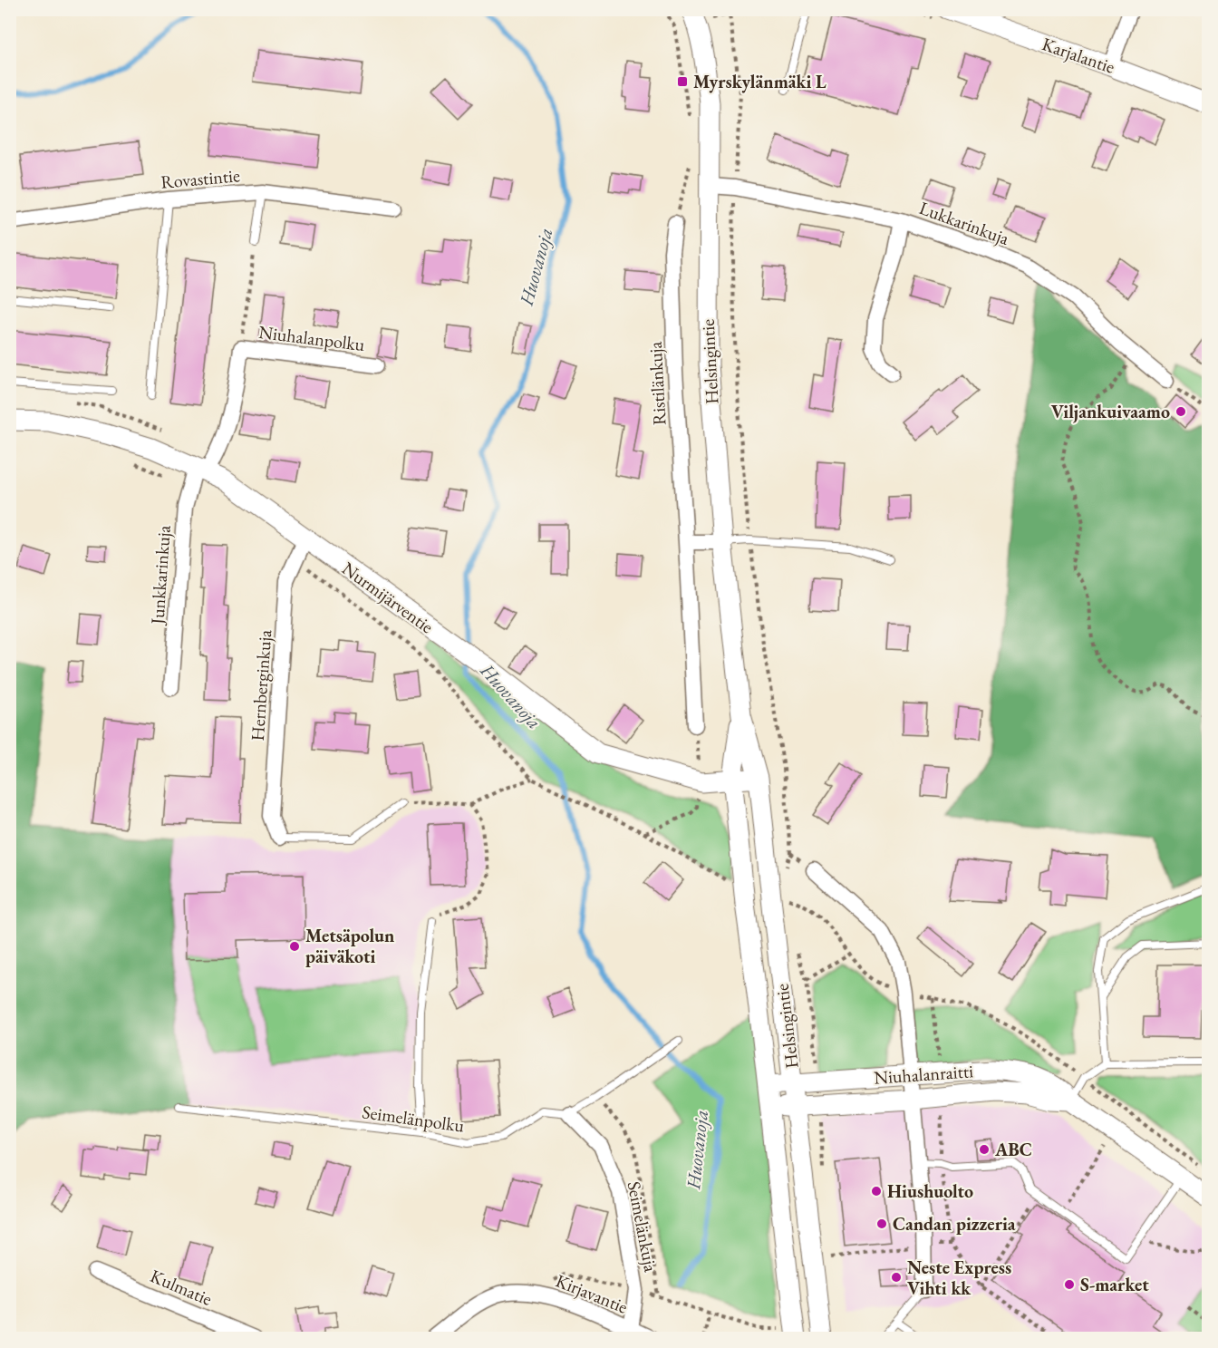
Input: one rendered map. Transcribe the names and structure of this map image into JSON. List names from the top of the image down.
{
  "streets": {
    "street": [
      "Karjalantie",
      "Rovastintie",
      "Lukkarinkuja",
      "Niuhalanpolku",
      "Helsingintie",
      "Ristilänkuja",
      "Junkkarinkuja",
      "Nurmijärventie",
      "Hernberginkuja",
      "Niuhalanraitti",
      "Seimelänkuja",
      "Kulmatie",
      "Kirjavantie"
    ],
    "lane": ["Seimelänpolku"]
  },
  "crossings": [
    ["Lukkarinkuja", "Helsingintie"],
    ["Niuhalanpolku", "Junkkarinkuja"],
    ["Niuhalanpolku", "Nurmijärventie"],
    ["Helsingintie", "Nurmijärventie"],
    ["Helsingintie", "Niuhalanraitti"],
    ["Junkkarinkuja", "Nurmijärventie"],
    ["Nurmijärventie", "Hernberginkuja"],
    ["Seimelänpolku", "Seimelänkuja"],
    ["Seimelänkuja", "Kirjavantie"]
  ],
  "water": ["Huovanoja"],
  "places": {
    "transit": ["Myrskylänmäki L"],
    "other": [
      "Viljankuivaamo",
      "Metsäpolun päiväkoti",
      "ABC",
      "Hiushuolto",
      "Candan pizzeria",
      "Neste Express Vihti kk",
      "S-market"
    ]
  }
}
